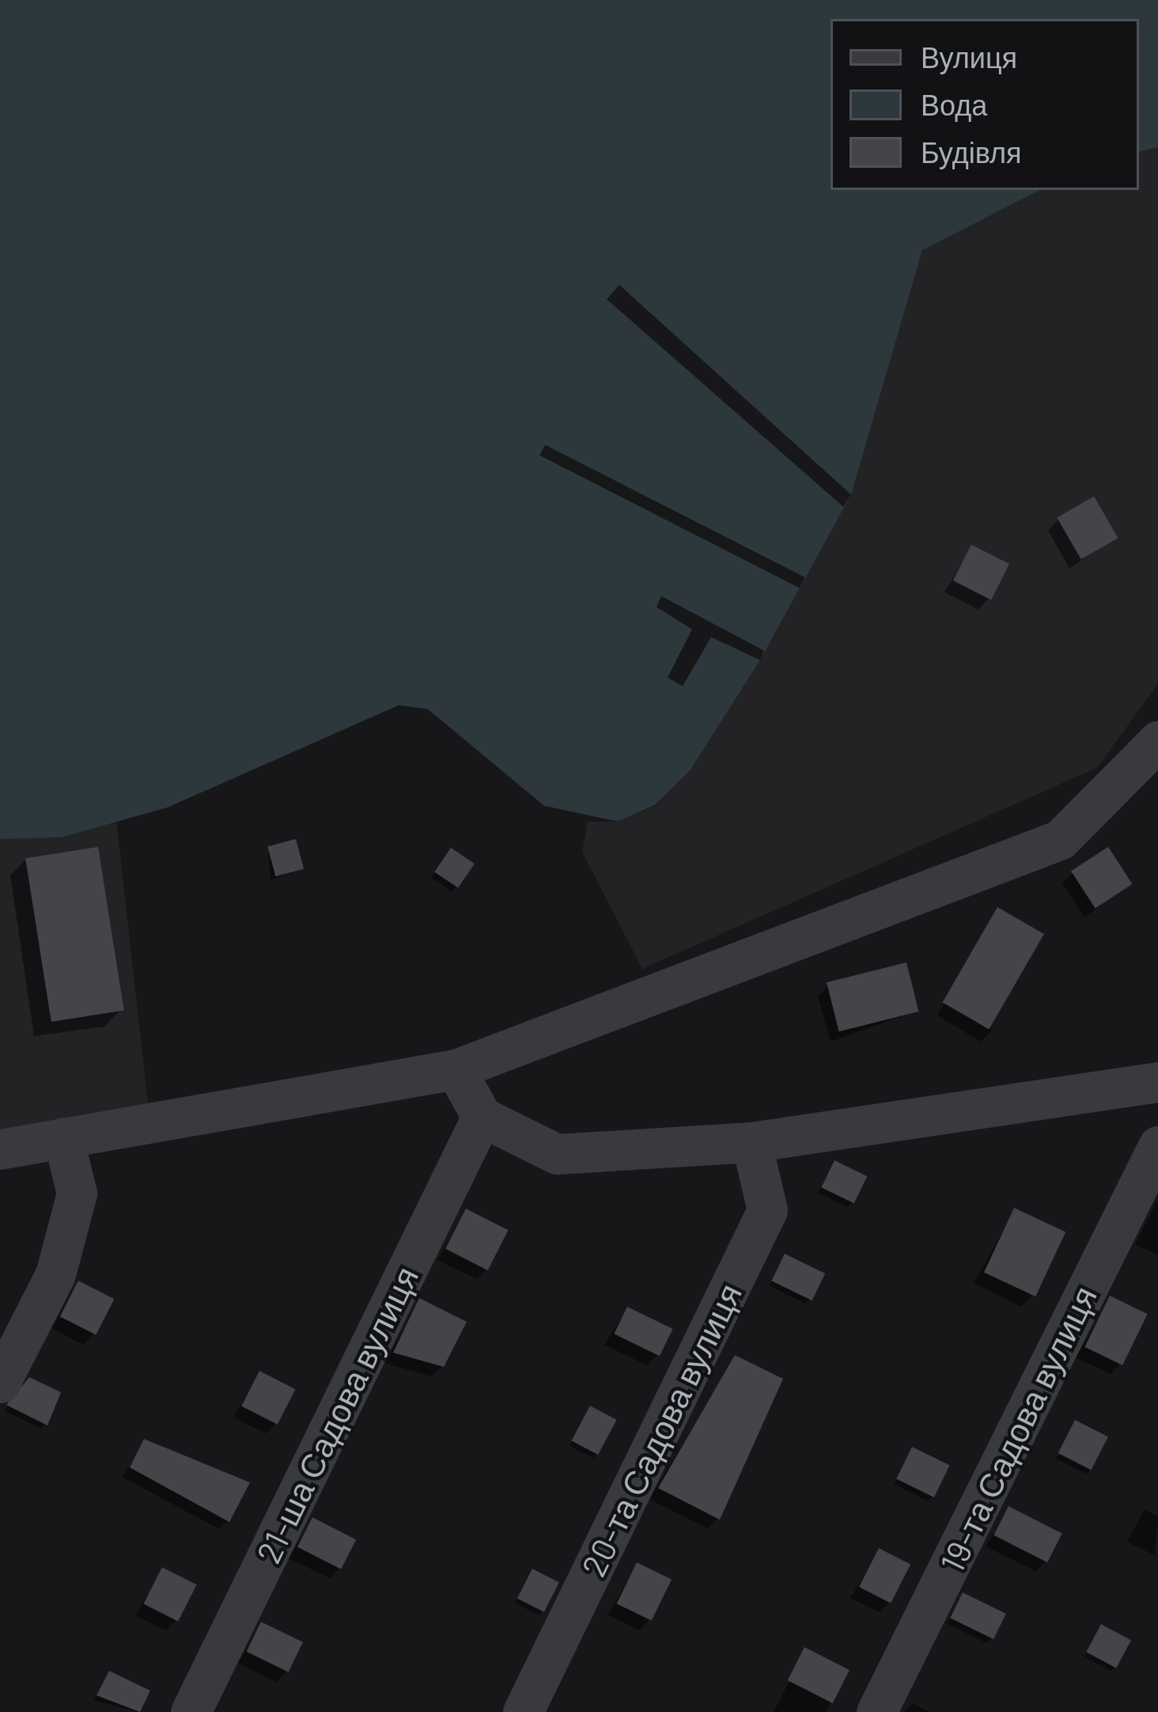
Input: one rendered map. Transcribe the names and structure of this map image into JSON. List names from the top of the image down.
{
  "streets": {
    "street": ["21-ша Садова вулиця", "19-та Садова вулиця", "20-та Садова вулиця"]
  },
  "legend": ["Вулиця", "Вода", "Будівля"]
}
